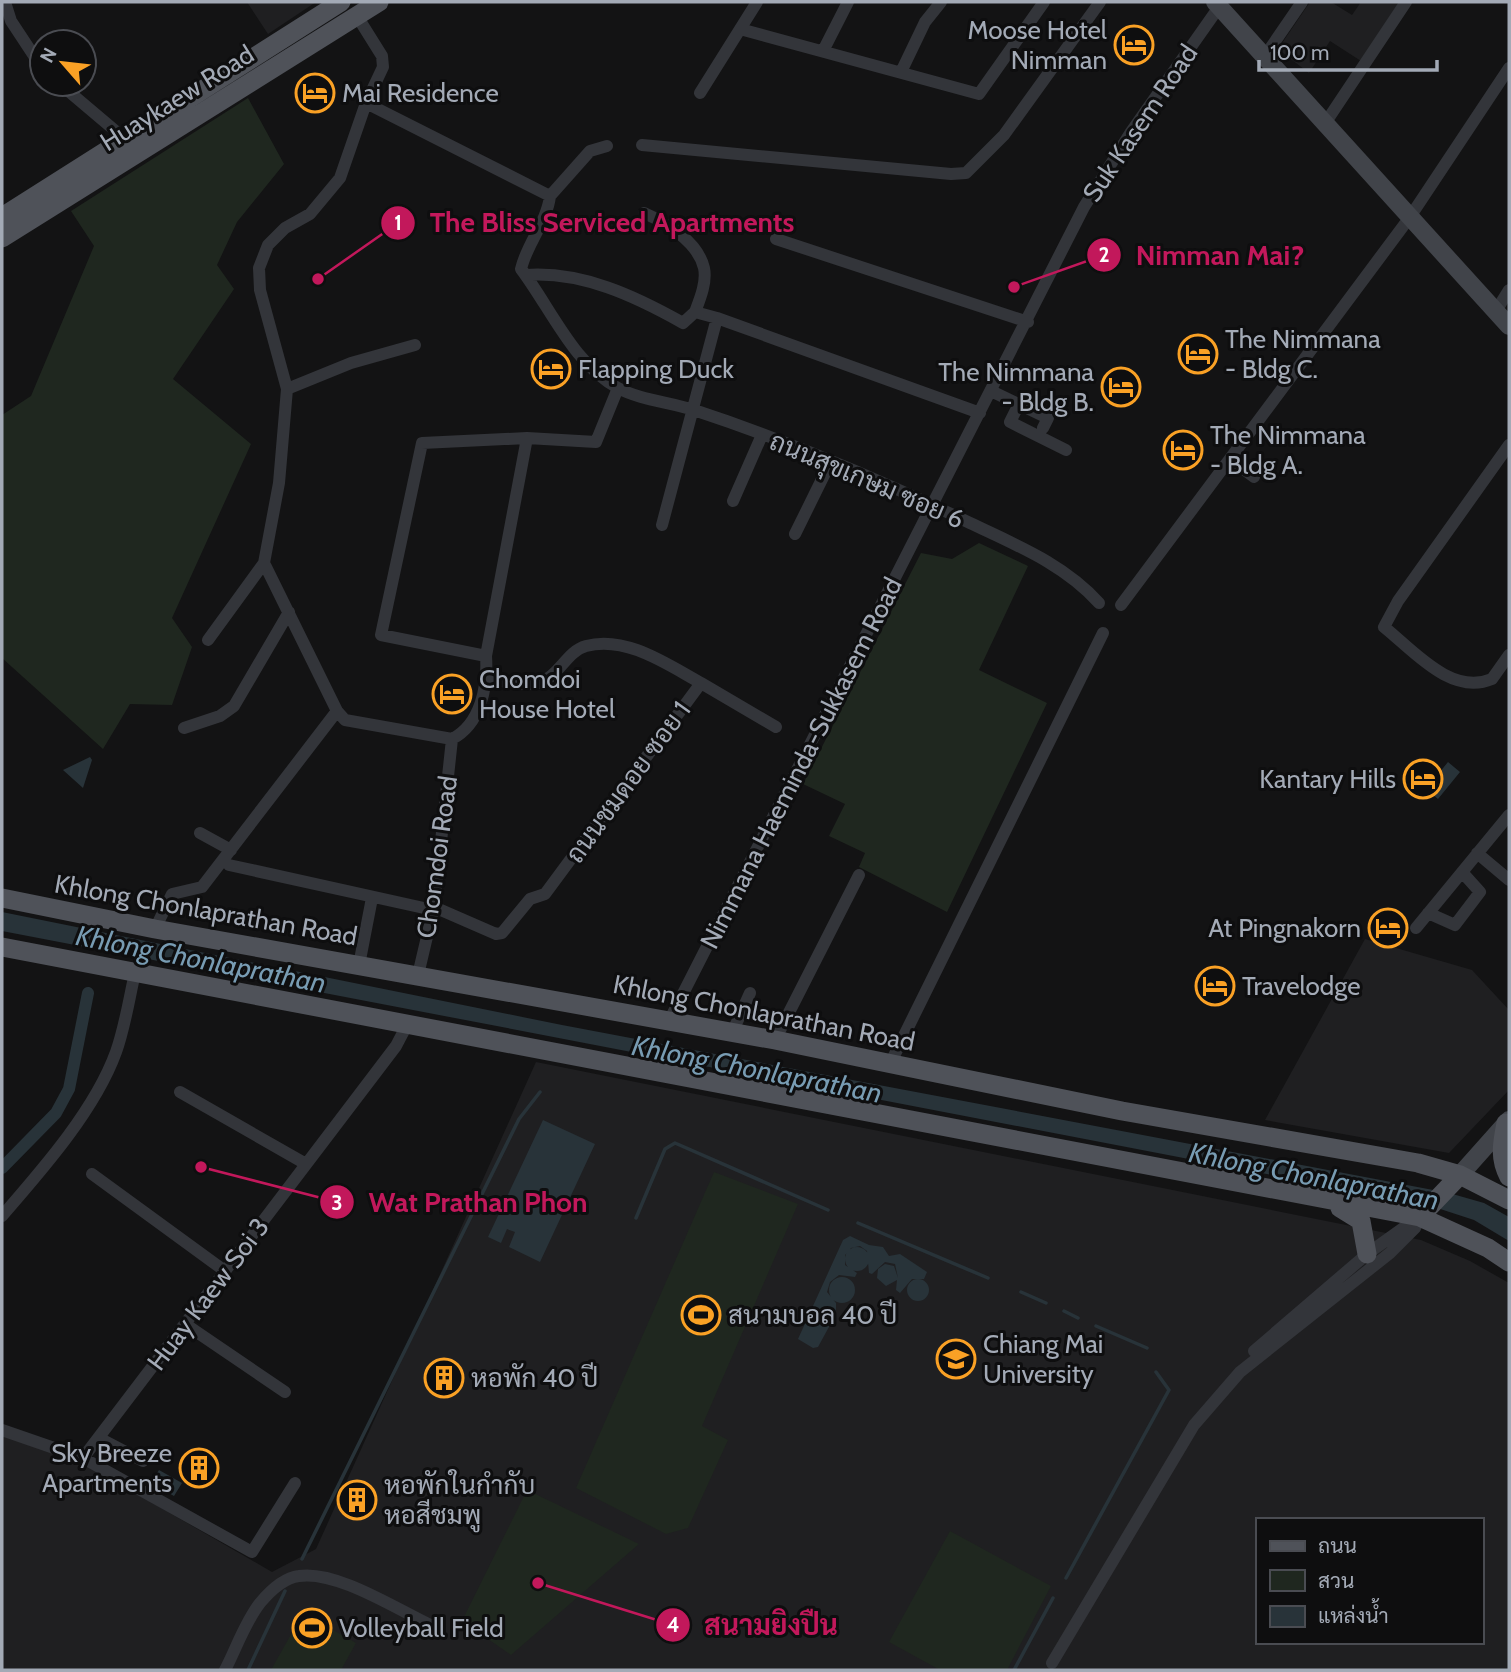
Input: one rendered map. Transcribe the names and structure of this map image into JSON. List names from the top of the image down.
{
  "streets": {
    "main road": ["Huaykaew Road", "Khlong Chonlaprathan Road"],
    "street": [
      "Suk Kasem Road",
      "ถนนสุขเกษม ซอย 6",
      "Nimmana Haeminda-Sukkasem Road",
      "ถนนชมดอย ซอย 1",
      "Chomdoi Road",
      "Huay Kaew Soi 3"
    ]
  },
  "crossings": [
    ["Suk Kasem Road", "ถนนสุขเกษม ซอย 6"],
    ["Suk Kasem Road", "Nimmana Haeminda-Sukkasem Road"],
    ["ถนนสุขเกษม ซอย 6", "Nimmana Haeminda-Sukkasem Road"],
    ["Nimmana Haeminda-Sukkasem Road", "Khlong Chonlaprathan Road"],
    ["ถนนชมดอย ซอย 1", "Chomdoi Road"],
    ["Chomdoi Road", "Khlong Chonlaprathan Road"]
  ],
  "water": ["Khlong Chonlaprathan"],
  "places": {
    "hotel": [
      "Moose Hotel Nimman",
      "Mai Residence",
      "The Nimmana - Bldg C.",
      "Flapping Duck",
      "The Nimmana - Bldg B.",
      "The Nimmana - Bldg A.",
      "Chomdoi House Hotel",
      "Kantary Hills",
      "At Pingnakorn",
      "Travelodge"
    ],
    "other": [
      "The Bliss Serviced Apartments",
      "Nimman Mai?",
      "Wat Prathan Phon",
      "สนามยิงปืน"
    ],
    "sports": ["สนามบอล 40 ปี", "Volleyball Field"],
    "school or university": ["Chiang Mai University"],
    "building": ["หอพัก 40 ปี", "Sky Breeze Apartments", "หอพักในกำกับ หอสีชมพู"]
  },
  "legend": ["ถนน", "สวน", "แหล่งน้ำ"],
  "scale_bar": "100 m",
  "north": "top left"
}
